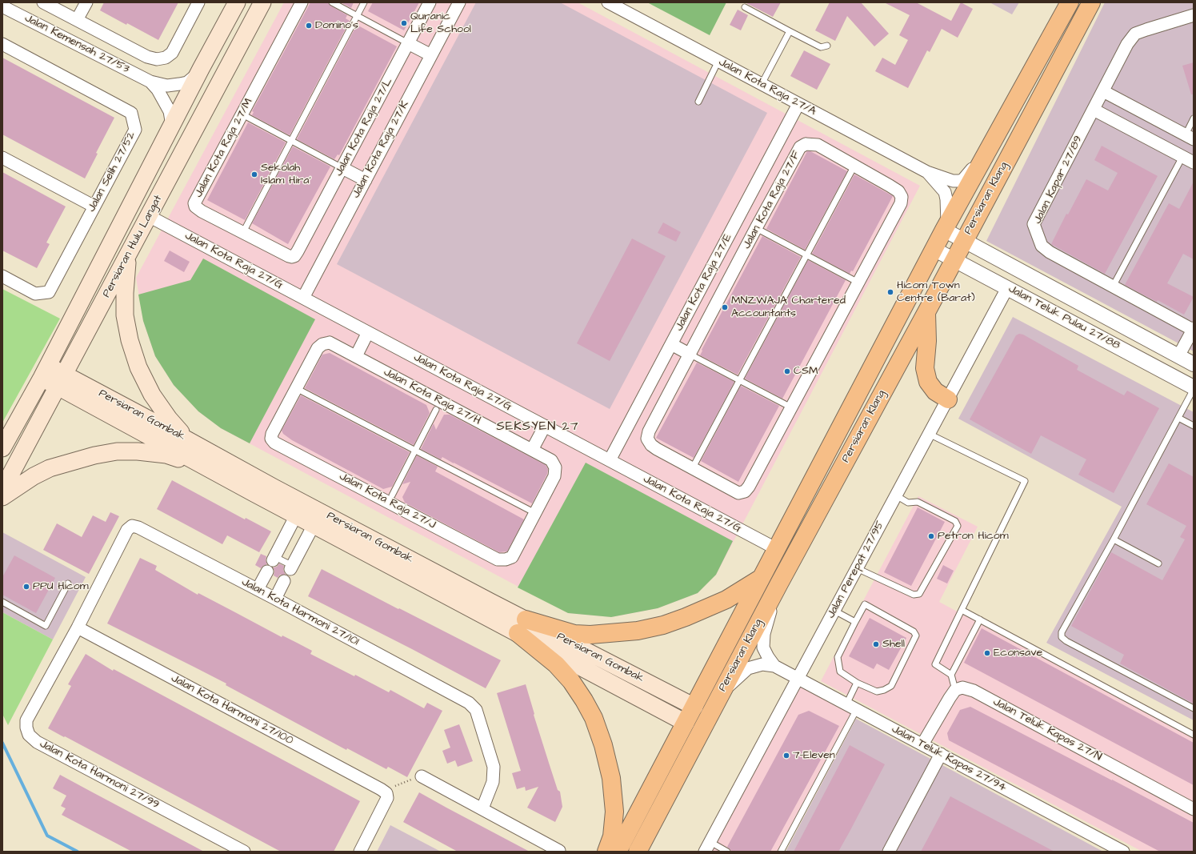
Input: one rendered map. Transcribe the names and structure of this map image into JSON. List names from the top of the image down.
{
  "streets": {
    "main road": ["Persiaran Klang", "Persiaran Hulu Langat", "Persiaran Gombak"],
    "street": [
      "Jalan Kemensah 27/53",
      "Jalan Kota Raja 27/A",
      "Jalan Kota Raja 27/L",
      "Jalan Kota Raja 27/M",
      "Jalan Kota Raja 27/K",
      "Jalan Selih 27/52",
      "Jalan Kapar 27/89",
      "Jalan Kota Raja 27/F",
      "Jalan Kota Raja 27/G",
      "Jalan Kota Raja 27/E",
      "Jalan Teluk Pulau 27/88",
      "Jalan Kota Raja 27/H",
      "Jalan Kota Raja 27/J",
      "Jalan Perepat 27/95",
      "Jalan Kota Harmoni 27/101",
      "Jalan Kota Harmoni 27/100",
      "Jalan Teluk Kapas 27/N",
      "Jalan Teluk Kapas 27/94",
      "Jalan Kota Harmoni 27/99"
    ]
  },
  "crossings": [
    ["Jalan Kota Raja 27/A", "Persiaran Klang"],
    ["Jalan Kota Raja 27/A", "Jalan Kota Raja 27/E"],
    ["Jalan Kota Raja 27/A", "Jalan Teluk Pulau 27/88"],
    ["Jalan Kota Raja 27/L", "Jalan Kota Raja 27/M"],
    ["Jalan Kota Raja 27/K", "Jalan Kota Raja 27/G"],
    ["Persiaran Klang", "Jalan Kota Raja 27/G"],
    ["Persiaran Klang", "Jalan Teluk Pulau 27/88"],
    ["Persiaran Klang", "Persiaran Gombak"],
    ["Persiaran Hulu Langat", "Jalan Kota Raja 27/G"],
    ["Persiaran Hulu Langat", "Persiaran Gombak"],
    ["Jalan Kota Raja 27/G", "Jalan Kota Raja 27/E"],
    ["Jalan Teluk Pulau 27/88", "Jalan Perepat 27/95"],
    ["Jalan Kota Raja 27/H", "Jalan Kota Raja 27/J"],
    ["Jalan Perepat 27/95", "Jalan Teluk Kapas 27/94"],
    ["Jalan Kota Harmoni 27/101", "Jalan Kota Harmoni 27/100"],
    ["Jalan Kota Harmoni 27/101", "Jalan Kota Harmoni 27/99"],
    ["Jalan Kota Harmoni 27/100", "Jalan Kota Harmoni 27/99"]
  ],
  "districts": ["SEKSYEN 27"],
  "places": [
    "Quranic Life School",
    "Domino's",
    "Sekolah Islam Hira'",
    "Hicom Town Centre (Barat)",
    "MNZWAJA Chartered Accountants",
    "CSM",
    "Petron Hicom",
    "PPU Hicom",
    "Shell",
    "Econsave",
    "7-Eleven"
  ]
}
